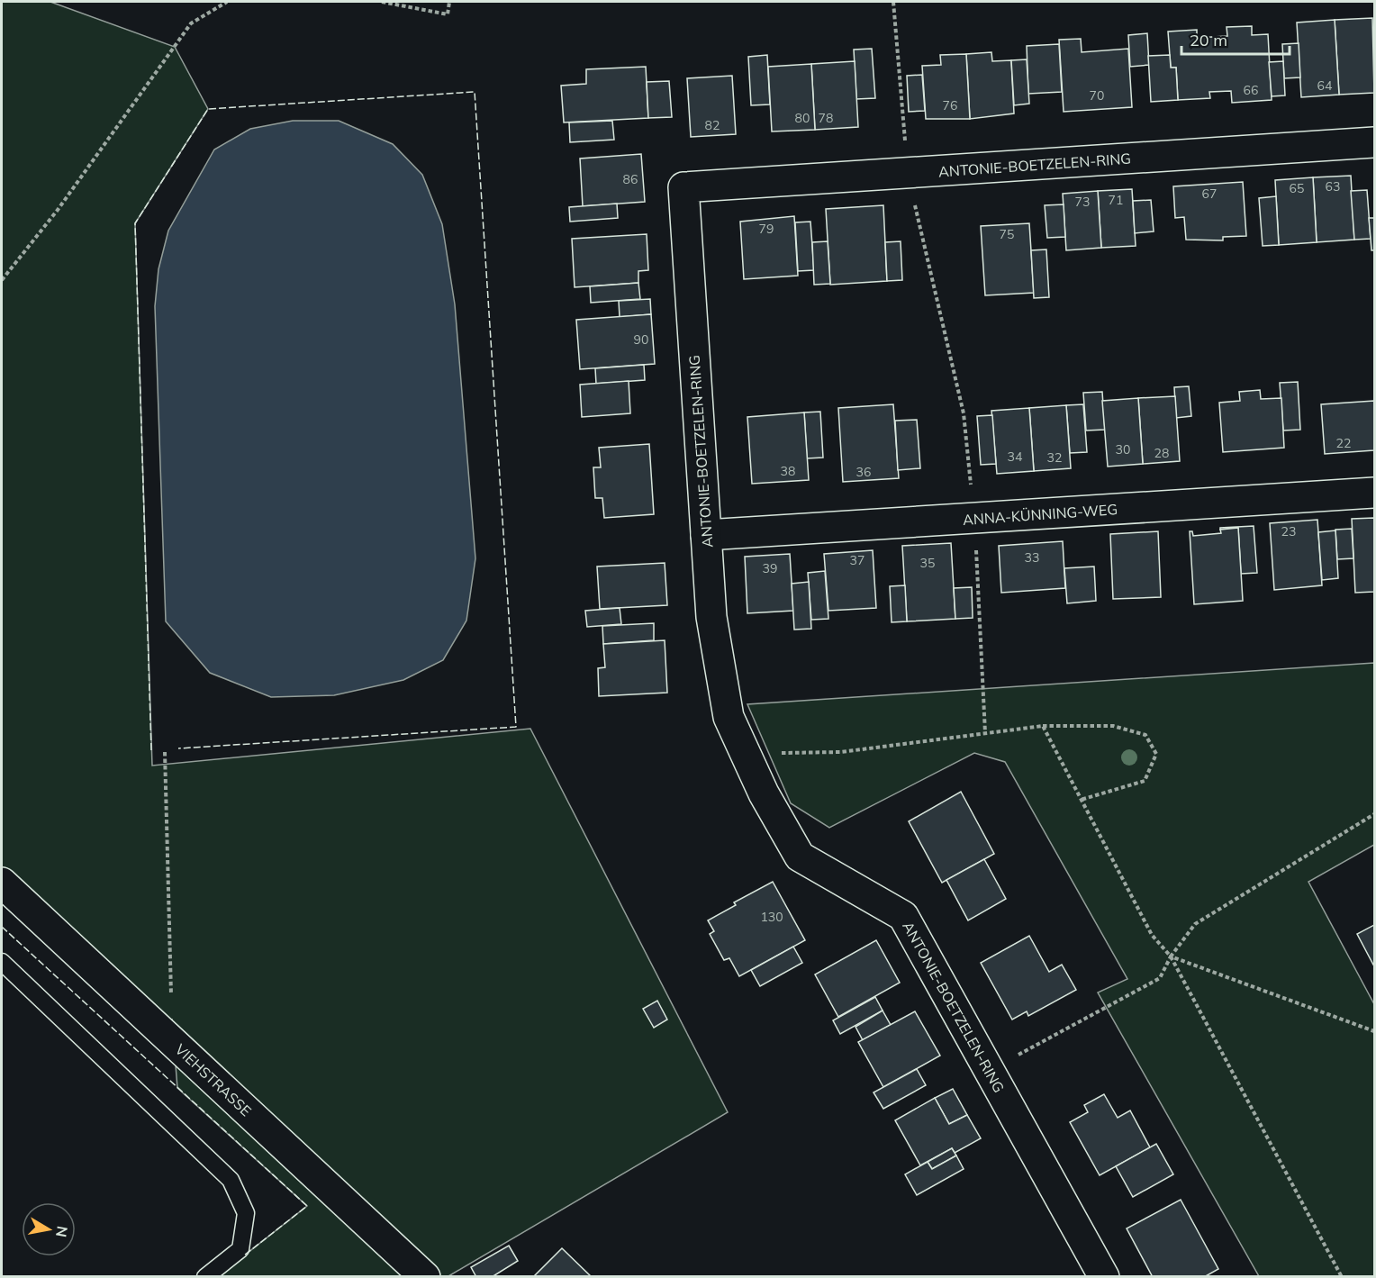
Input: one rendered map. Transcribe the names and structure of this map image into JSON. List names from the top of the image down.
{
  "streets": {
    "street": ["ANTONIE-BOETZELEN-RING", "ANNA-KÜNNING-WEG", "VIEHSTRASSE"]
  },
  "crossings": [
    ["ANTONIE-BOETZELEN-RING", "ANNA-KÜNNING-WEG"]
  ],
  "house_numbers": [
    "64",
    "66",
    "70",
    "76",
    "80",
    "78",
    "82",
    "86",
    "63",
    "65",
    "67",
    "71",
    "73",
    "79",
    "75",
    "90",
    "22",
    "30",
    "28",
    "34",
    "32",
    "38",
    "36",
    "23",
    "33",
    "37",
    "35",
    "39",
    "130"
  ],
  "scale_bar": "20 m",
  "north": "right"
}
